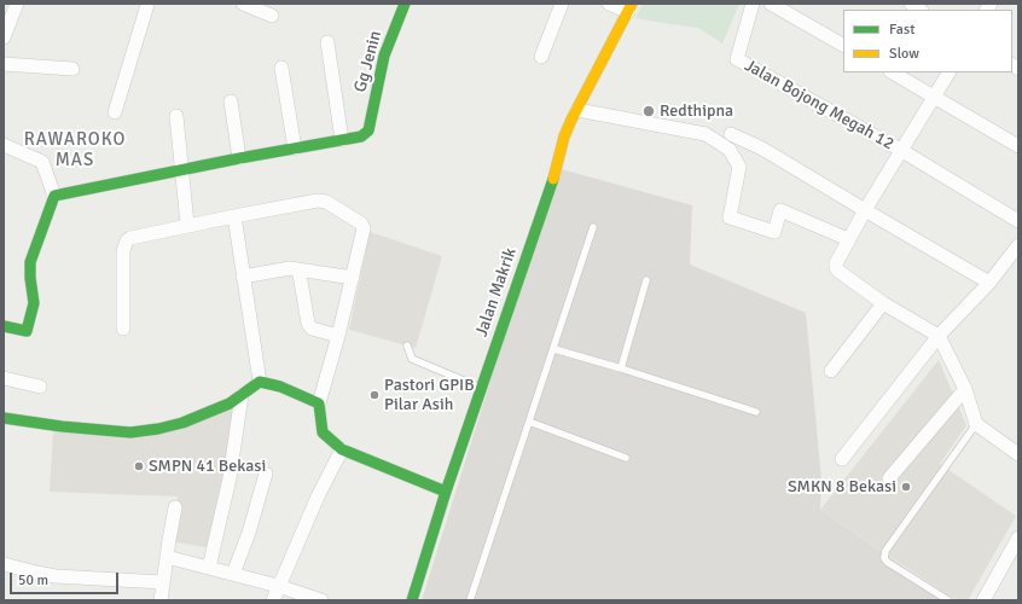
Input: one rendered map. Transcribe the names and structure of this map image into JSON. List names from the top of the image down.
{
  "streets": {
    "street": ["Gg Jenin", "Jalan Bojong Megah 12", "Jalan Makrik"]
  },
  "districts": ["RAWAROKO MAS"],
  "places": [
    "Redthipna",
    "Pastori GPIB Pilar Asih",
    "SMPN 41 Bekasi",
    "SMKN 8 Bekasi"
  ],
  "legend": ["Fast", "Slow"],
  "scale_bar": "50 m"
}
